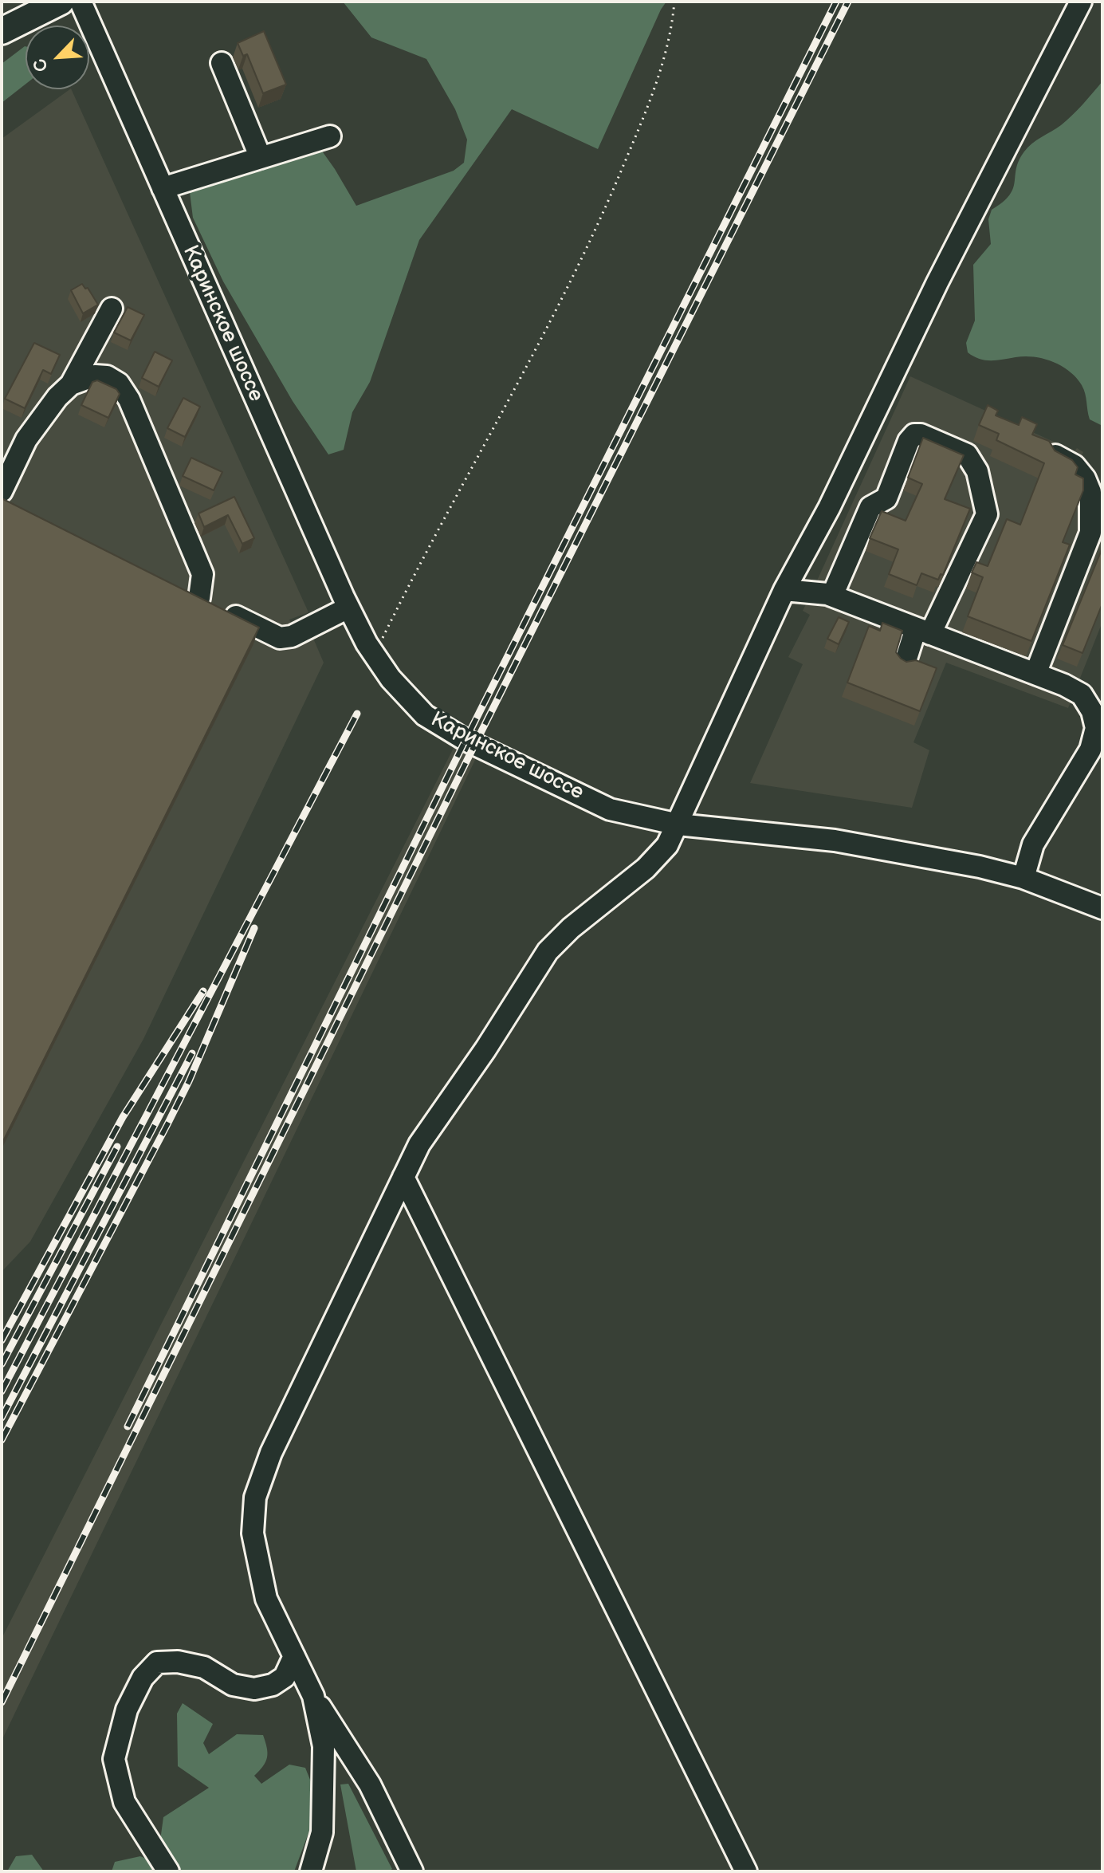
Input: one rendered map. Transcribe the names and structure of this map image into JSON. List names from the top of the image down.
{
  "streets": {
    "street": ["Каринское шоссе"]
  },
  "north": "bottom left"
}
